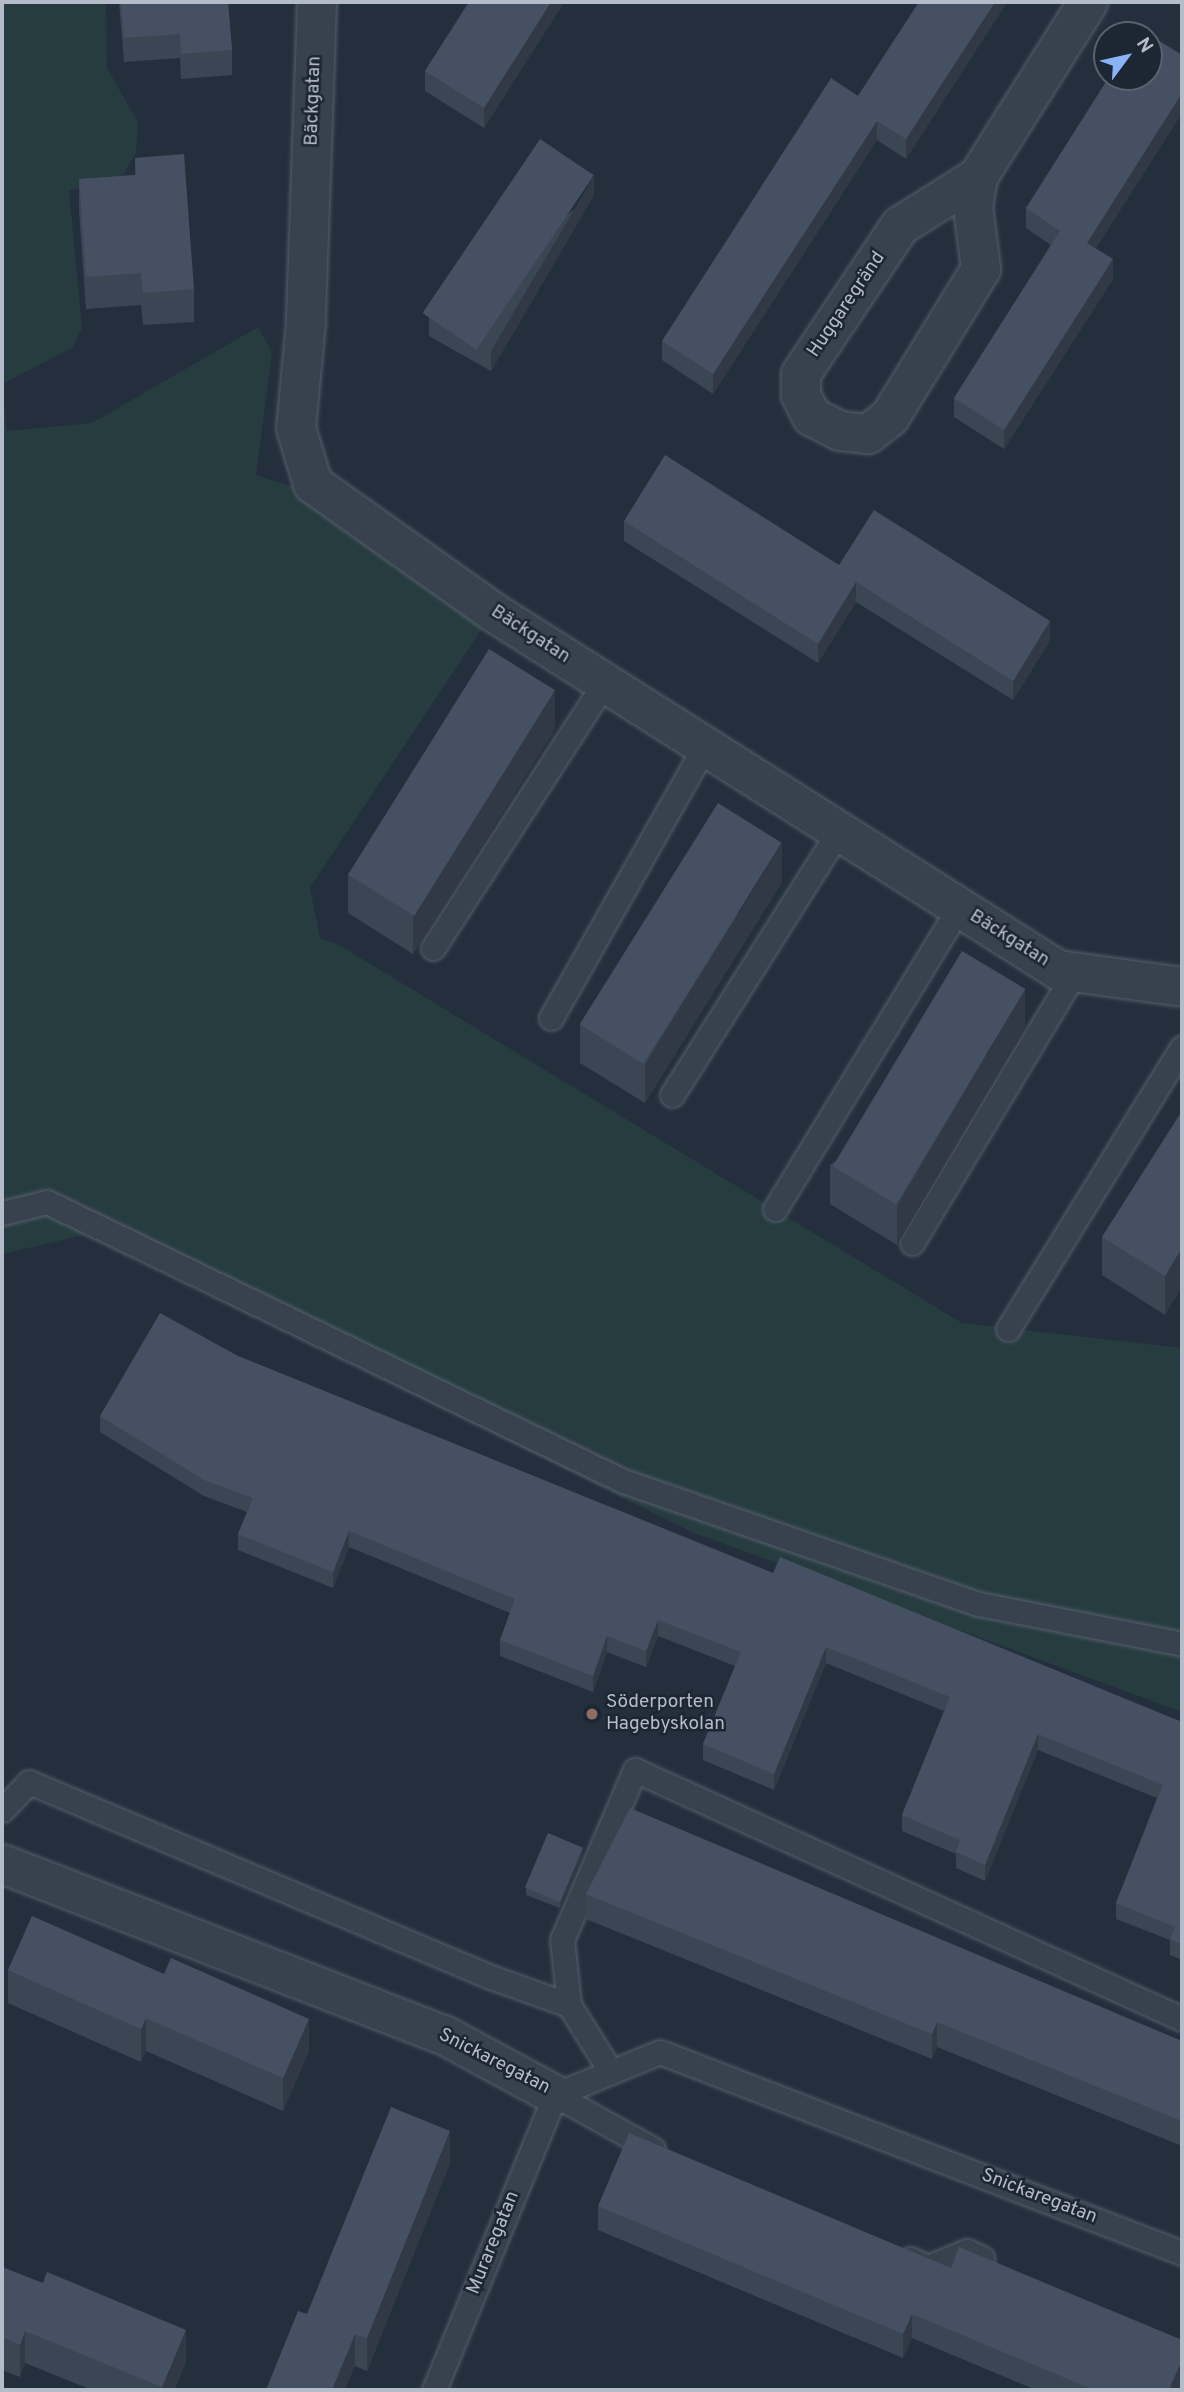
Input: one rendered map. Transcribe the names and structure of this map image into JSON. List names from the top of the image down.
{
  "streets": {
    "street": ["Bäckgatan", "Huggaregränd", "Snickaregatan"],
    "lane": ["Muraregatan"]
  },
  "crossings": [
    ["Snickaregatan", "Muraregatan"]
  ],
  "places": ["Söderporten Hagebyskolan"],
  "north": "top right"
}
